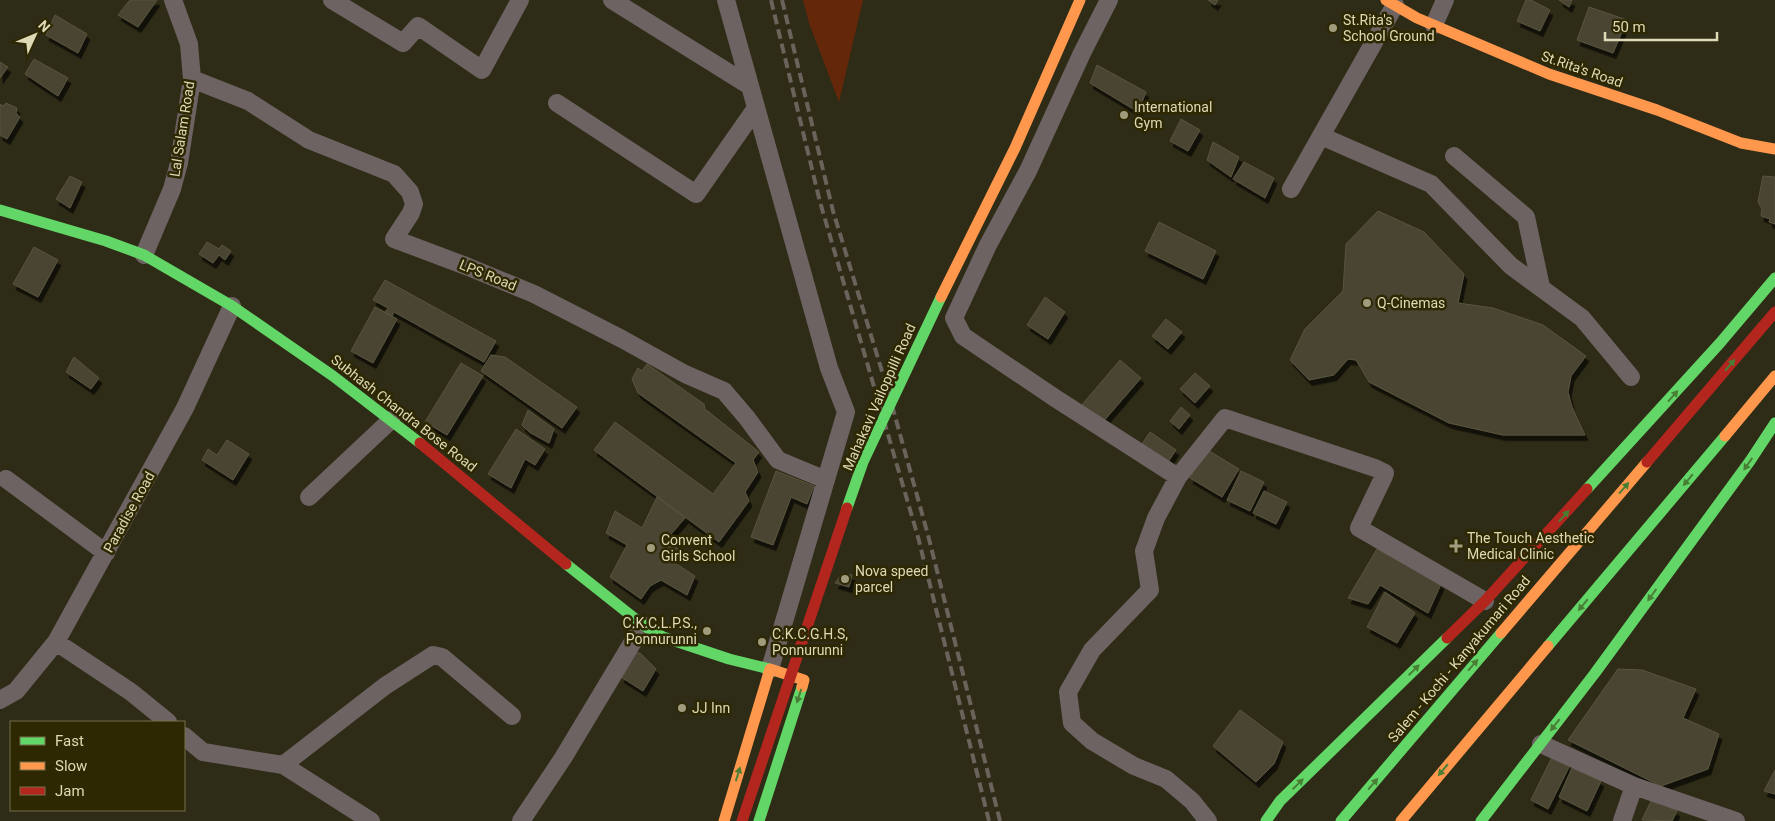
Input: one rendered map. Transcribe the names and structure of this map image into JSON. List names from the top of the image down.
{
  "streets": {
    "main road": [
      "St.Rita's Road",
      "Mahakavi Vailoppilli Road",
      "Subhash Chandra Bose Road",
      "Salem - Kochi - Kanyakumari Road"
    ],
    "street": ["Lal Salam Road", "LPS Road", "Paradise Road"]
  },
  "crossings": [
    ["Lal Salam Road", "LPS Road"],
    ["Lal Salam Road", "Subhash Chandra Bose Road"],
    ["Subhash Chandra Bose Road", "Paradise Road"]
  ],
  "places": {
    "other": [
      "St.Rita's School Ground",
      "International Gym",
      "Q-Cinemas",
      "Convent Girls School",
      "Nova speed parcel",
      "C.K.C.L.P.S., Ponnurunni",
      "C.K.C.G.H.S, Ponnurunni",
      "JJ Inn"
    ],
    "health": ["The Touch Aesthetic Medical Clinic"]
  },
  "legend": ["Fast", "Slow", "Jam"],
  "scale_bar": "50 m",
  "north": "top right"
}
